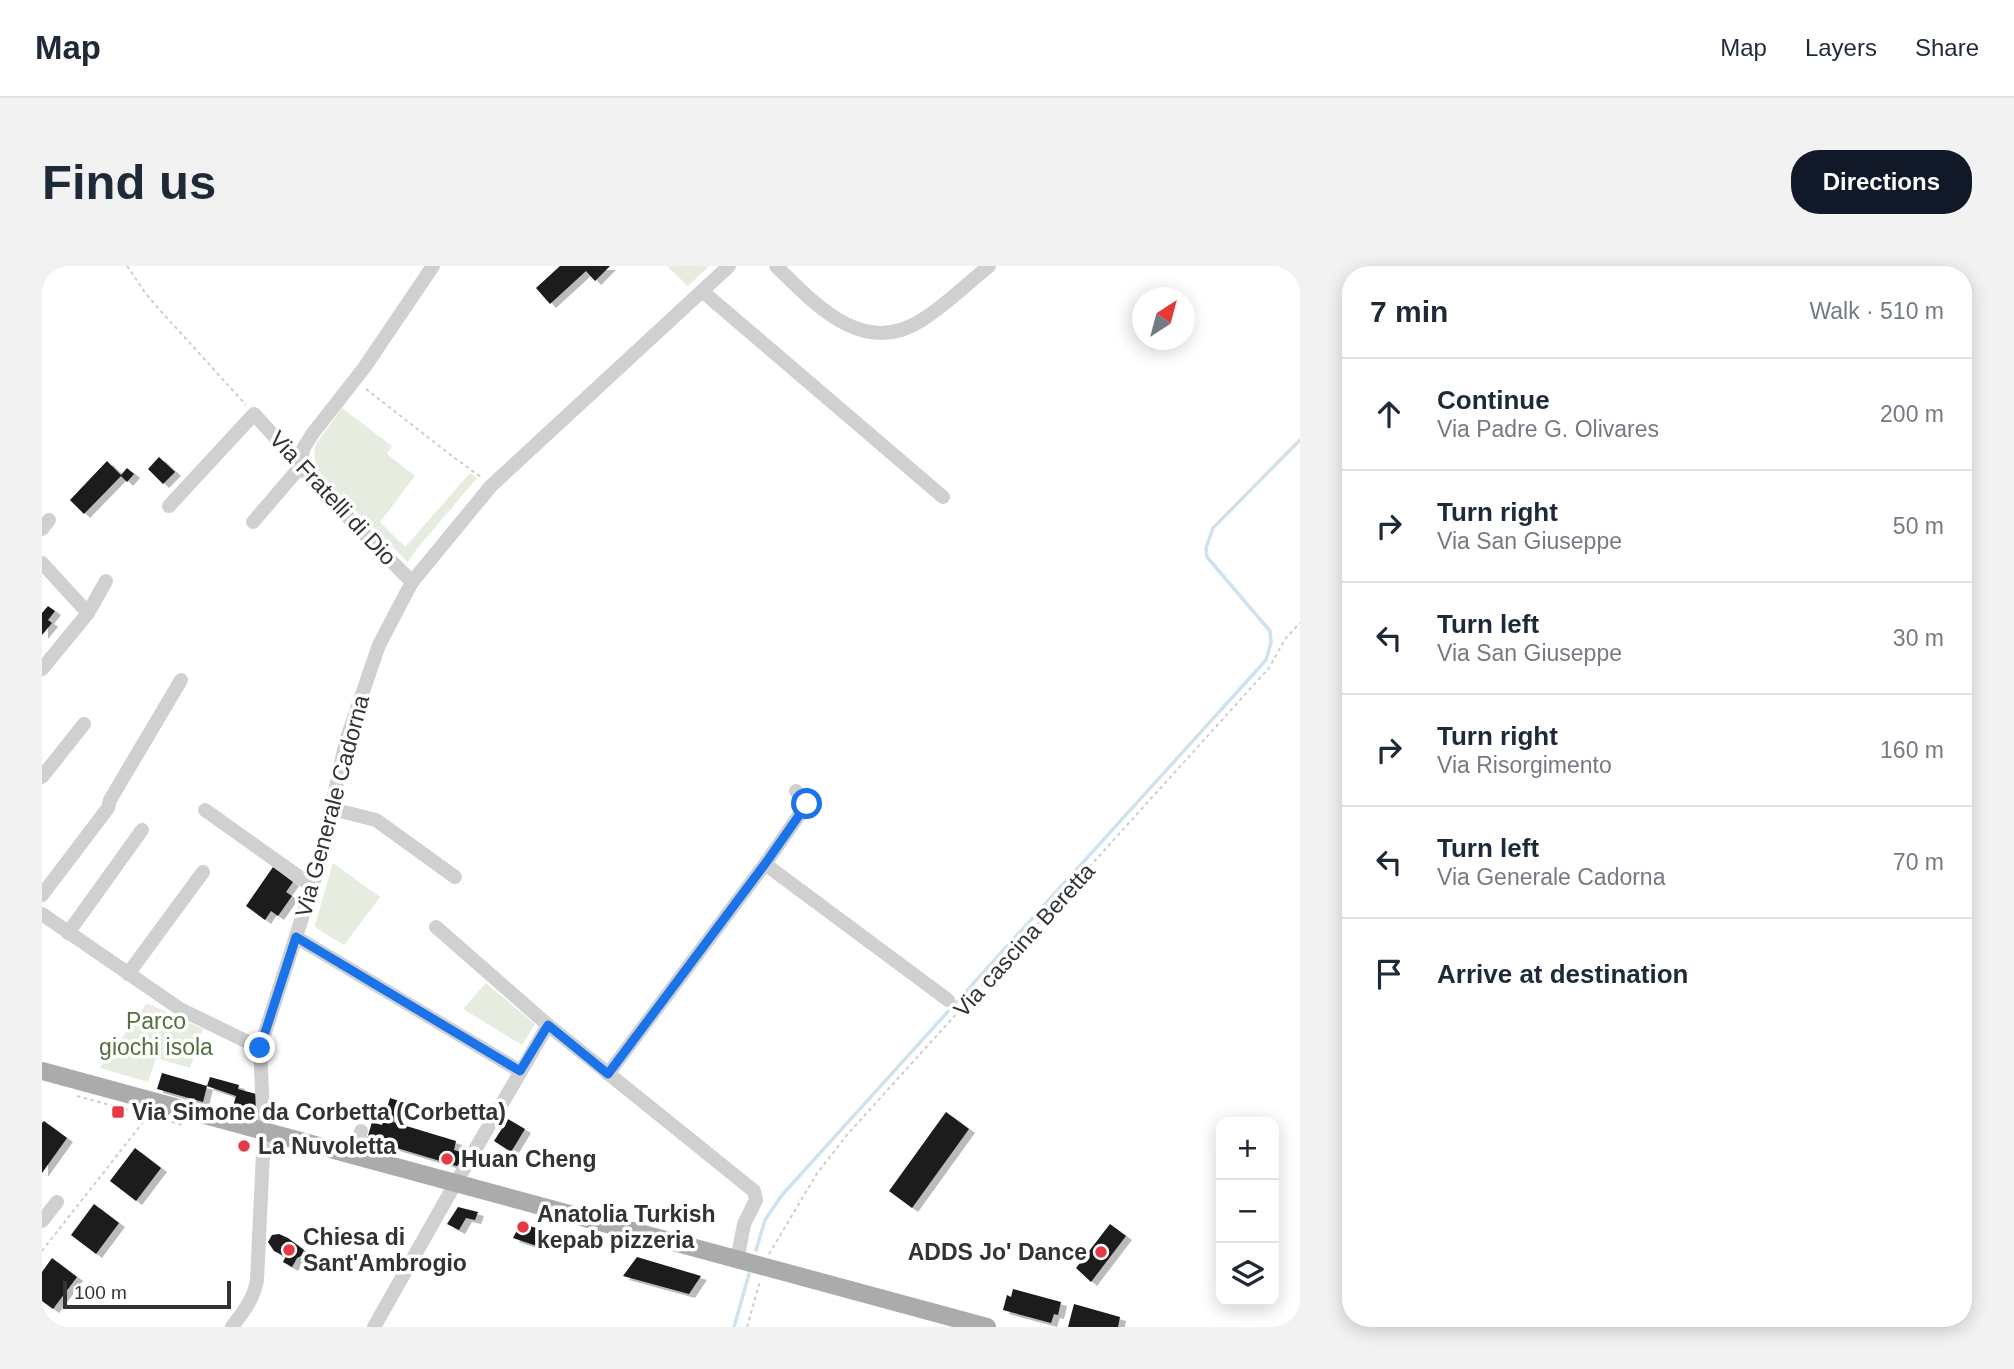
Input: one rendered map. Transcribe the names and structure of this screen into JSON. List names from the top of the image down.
{
  "streets": {
    "street": ["Via Fratelli di Dio", "Via Generale Cadorna"],
    "path": ["Via cascina Beretta"]
  },
  "crossings": [
    ["Via Fratelli di Dio", "Via Generale Cadorna"]
  ],
  "parks": ["Parco giochi isola"],
  "places": {
    "transit": ["Via Simone da Corbetta (Corbetta)"],
    "other": [
      "La Nuvoletta",
      "Huan Cheng",
      "Anatolia Turkish kepab pizzeria",
      "Chiesa di Sant'Ambrogio",
      "ADDS Jo' Dance"
    ]
  },
  "scale_bar": "100 m",
  "north": "top right",
  "page": {
    "header": "Map",
    "nav": ["Map", "Layers", "Share"],
    "buttons": "Directions",
    "title": "Find us",
    "heading": ["7 min", "Walk · 510 m"],
    "list": [
      ["Continue", "Via Padre G. Olivares", "200 m"],
      ["Turn right", "Via San Giuseppe", "50 m"],
      ["Turn left", "Via San Giuseppe", "30 m"],
      ["Turn right", "Via Risorgimento", "160 m"],
      ["Turn left", "Via Generale Cadorna", "70 m"],
      "Arrive at destination"
    ],
    "map_buttons": ["+", "−"],
    "scale": "100 m"
  }
}
